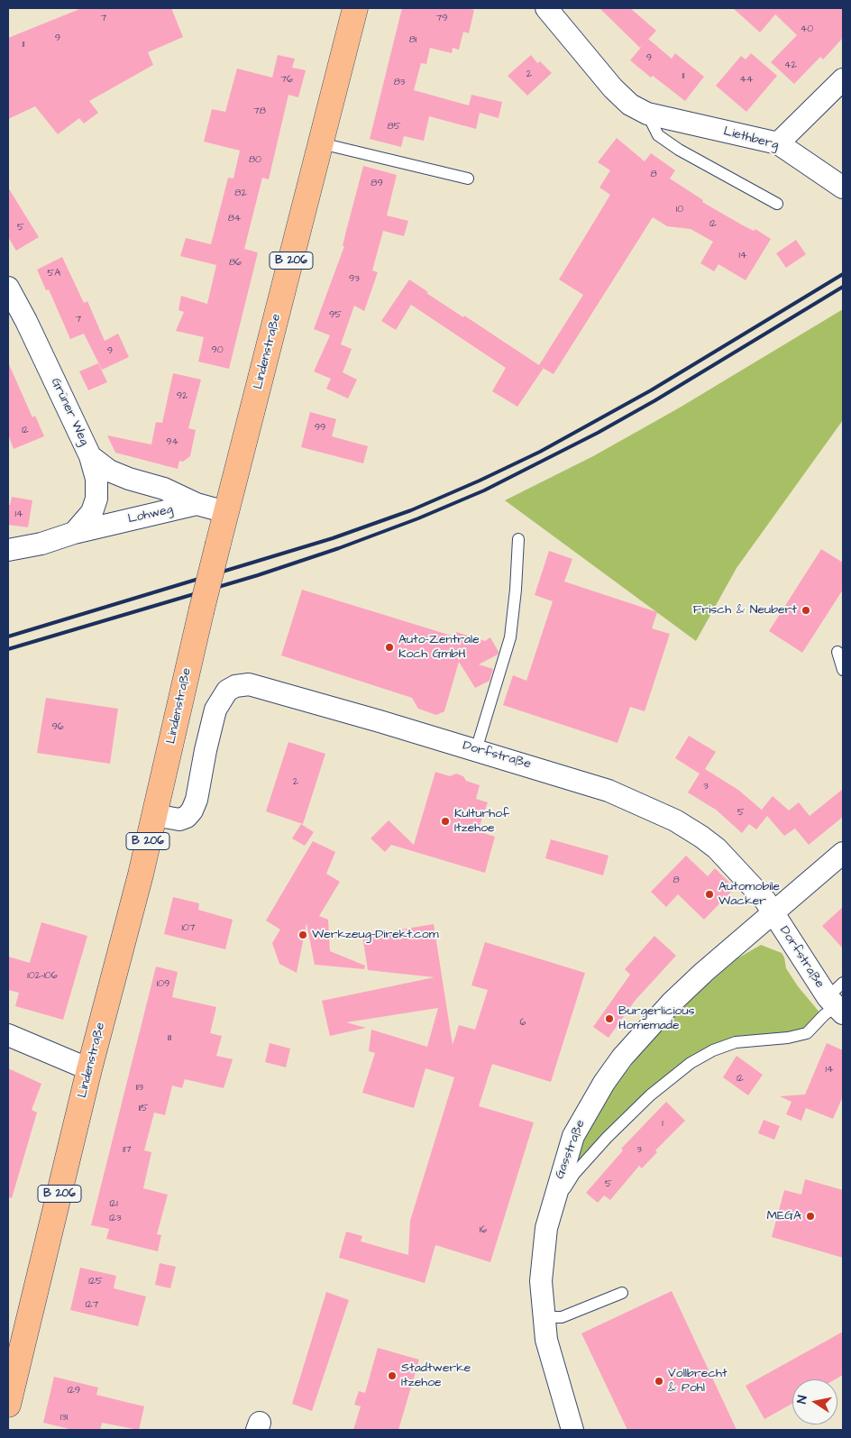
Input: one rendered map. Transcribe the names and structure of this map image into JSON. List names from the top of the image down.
{
  "streets": {
    "main road": ["B 206", "Lindenstraße"],
    "street": [
      "Liethberg",
      "Grüner Weg",
      "Lohweg",
      "Dorfstraße",
      "Gasstraße"
    ]
  },
  "crossings": [
    ["Lindenstraße", "Lohweg"],
    ["Lindenstraße", "Dorfstraße"],
    ["Grüner Weg", "Lohweg"],
    ["Dorfstraße", "Gasstraße"]
  ],
  "places": [
    "Frisch & Neubert",
    "Auto-Zentrale Koch GmbH",
    "Kulturhof Itzehoe",
    "Automobile Wacker",
    "Werkzeug-Direkt.com",
    "Burgerlicious Homemade",
    "MEGA",
    "Stadtwerke Itzehoe",
    "Vollbrecht & Pohl"
  ],
  "house_numbers": [
    "7",
    "79",
    "40",
    "9",
    "81",
    "11",
    "9",
    "42",
    "2",
    "11",
    "76",
    "44",
    "83",
    "78",
    "85",
    "80",
    "8",
    "89",
    "82",
    "10",
    "84",
    "12",
    "5",
    "14",
    "86",
    "5A",
    "93",
    "95",
    "7",
    "90",
    "9",
    "92",
    "99",
    "12",
    "94",
    "14",
    "96",
    "2",
    "3",
    "5",
    "8",
    "107",
    "102-106",
    "109",
    "6",
    "111",
    "14",
    "12",
    "113",
    "115",
    "1",
    "117",
    "3",
    "5",
    "121",
    "123",
    "16",
    "125",
    "127",
    "129",
    "131"
  ],
  "north": "left"
}
